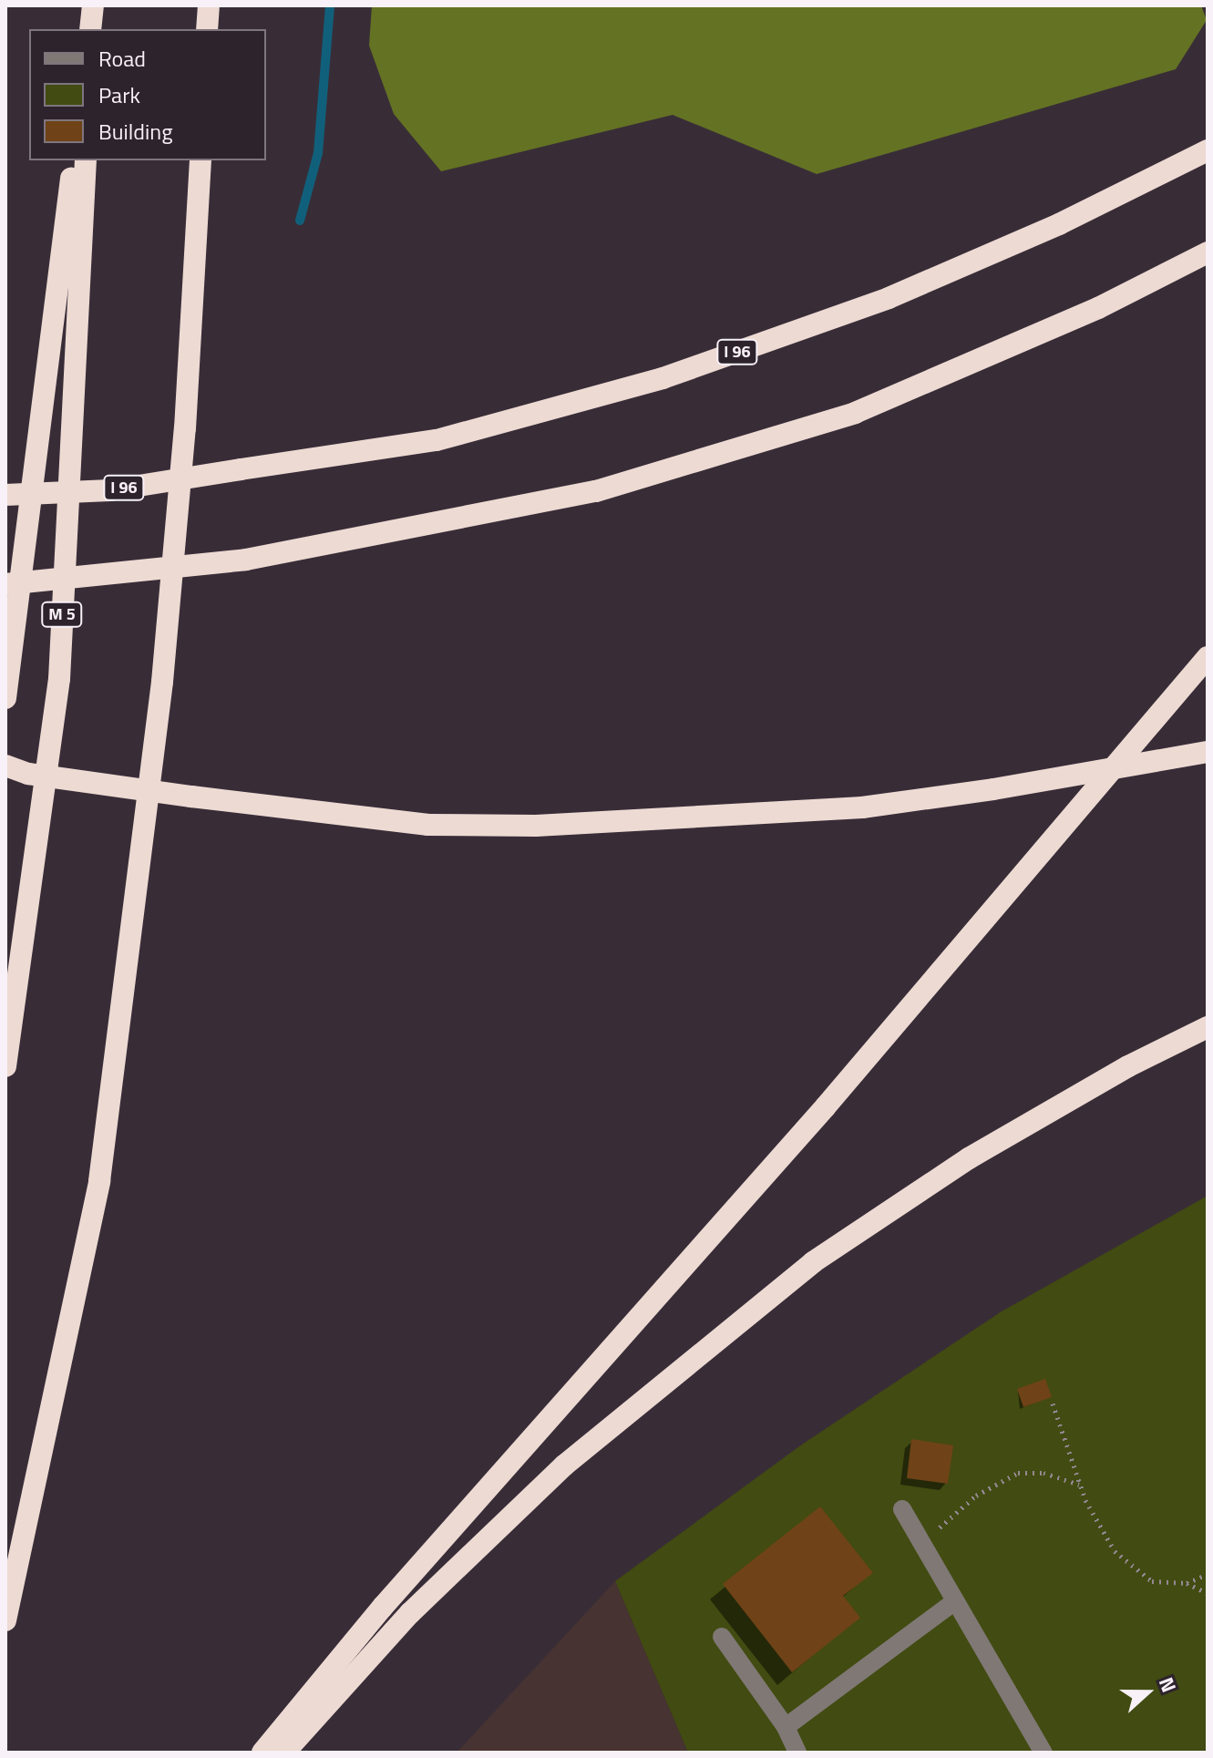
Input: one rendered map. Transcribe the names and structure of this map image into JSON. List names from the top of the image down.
{
  "streets": {
    "highway": ["I 96", "M 5"]
  },
  "legend": ["Road", "Park", "Building"],
  "north": "right"
}
